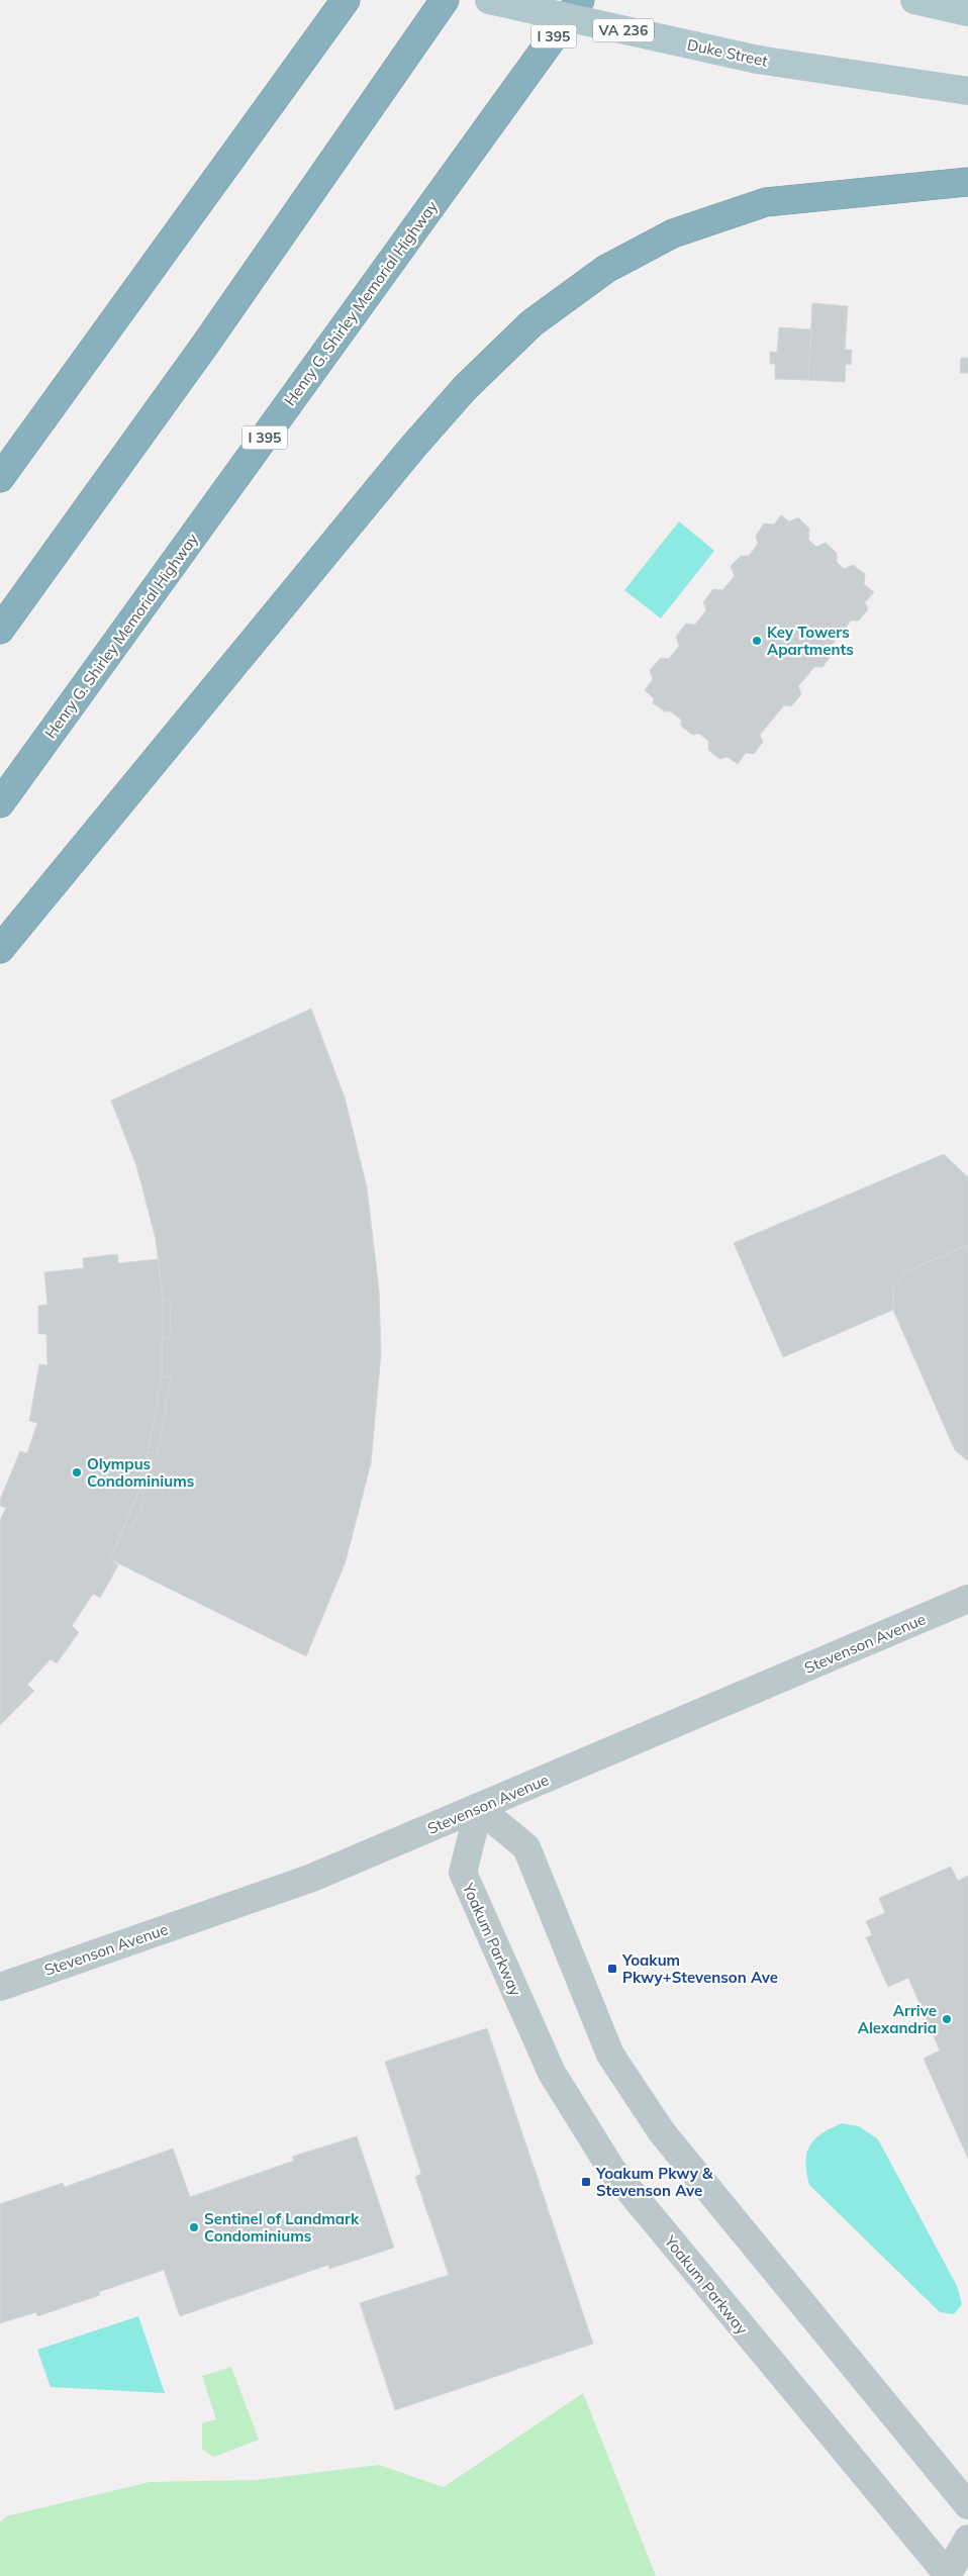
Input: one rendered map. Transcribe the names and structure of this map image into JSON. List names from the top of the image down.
{
  "streets": {
    "highway": ["I 395", "Henry G. Shirley Memorial Highway"],
    "main road": ["VA 236", "Duke Street"],
    "street": ["Stevenson Avenue", "Yoakum Parkway"]
  },
  "crossings": [
    ["Stevenson Avenue", "Yoakum Parkway"]
  ],
  "places": {
    "other": [
      "Key Towers Apartments",
      "Olympus Condominiums",
      "Arrive Alexandria",
      "Sentinel of Landmark Condominiums"
    ],
    "transit": ["Yoakum Pkwy+Stevenson Ave", "Yoakum Pkwy & Stevenson Ave"]
  }
}
